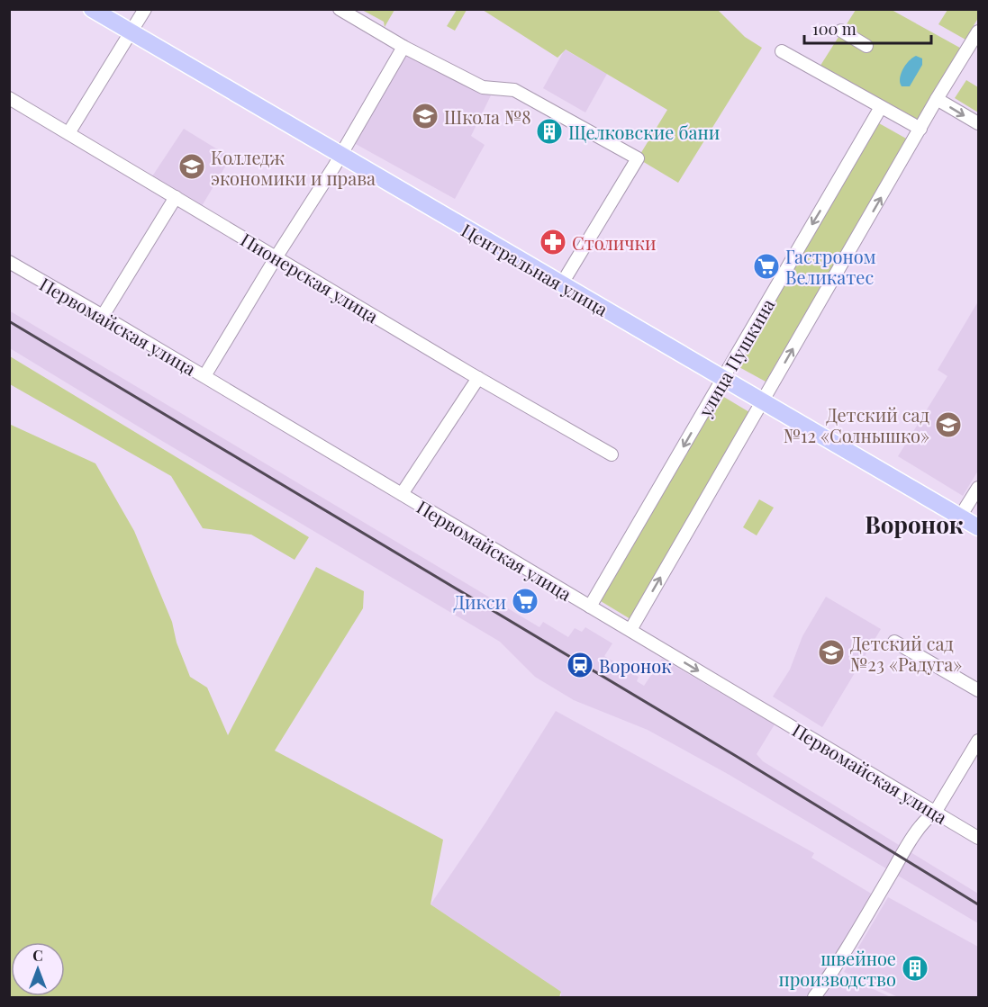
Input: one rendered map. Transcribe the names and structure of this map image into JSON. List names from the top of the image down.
{
  "streets": {
    "main road": ["Центральная улица"],
    "street": ["Пионерская улица", "Первомайская улица", "улица Пушкина"]
  },
  "crossings": [
    ["Центральная улица", "улица Пушкина"],
    ["Первомайская улица", "улица Пушкина"]
  ],
  "districts": ["Воронок"],
  "places": {
    "school or university": [
      "Школа №8",
      "Колледж экономики и права",
      "Детский сад №12 «Солнышко»",
      "Детский сад №23 «Радуга»"
    ],
    "building": ["Щелковские бани", "швейное производство"],
    "pharmacy": ["Столички"],
    "supermarket": ["Гастроном Великатес", "Дикси"],
    "station": ["Воронок"]
  },
  "scale_bar": "100 m",
  "north": "top"
}
